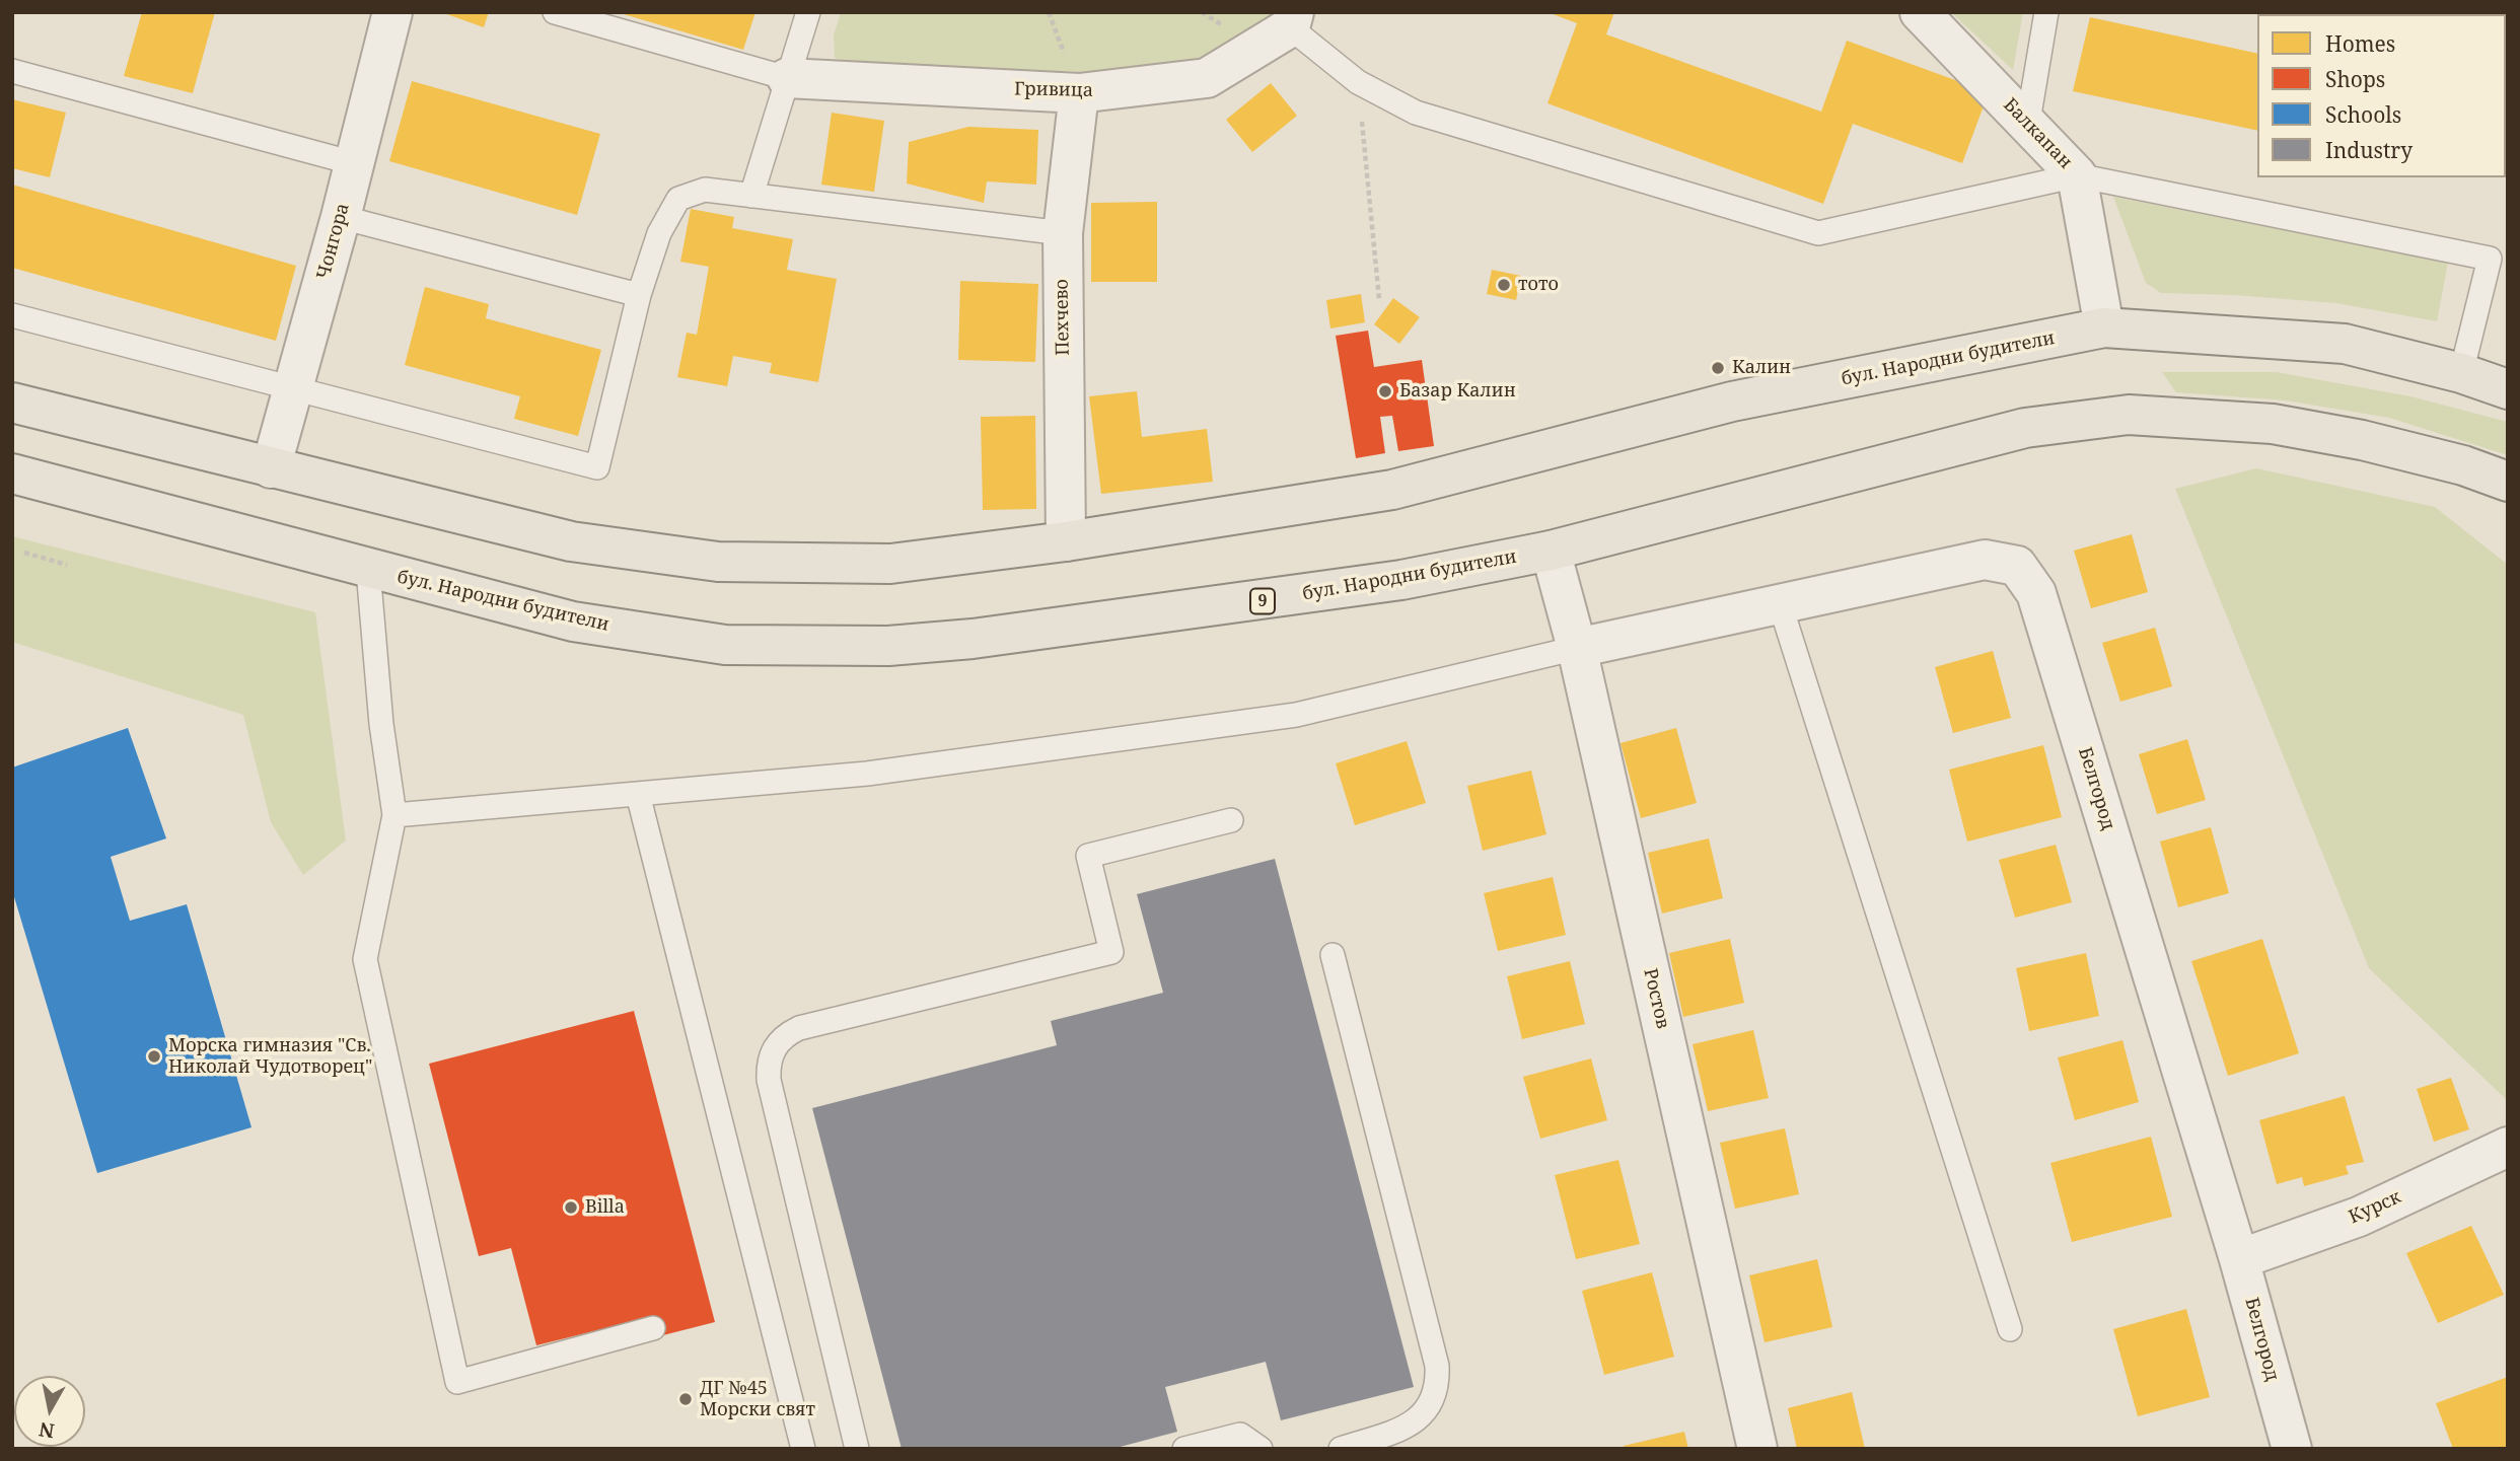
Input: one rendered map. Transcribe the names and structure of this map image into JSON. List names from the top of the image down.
{
  "streets": {
    "main road": ["бул. Народни будители", "9"],
    "street": [
      "Гривица",
      "Балкапан",
      "Чонгора",
      "Пехчево",
      "Белгород",
      "Ростов",
      "Курск"
    ]
  },
  "crossings": [
    ["Гривица", "Пехчево"],
    ["Балкапан", "бул. Народни будители"],
    ["Чонгора", "бул. Народни будители"],
    ["Пехчево", "бул. Народни будители"],
    ["бул. Народни будители", "Ростов"],
    ["Белгород", "Ростов"],
    ["Белгород", "Курск"]
  ],
  "places": [
    "тото",
    "Калин",
    "Базар Калин",
    "Морска гимназия \"Св. Николай Чудотворец\"",
    "Billa",
    "ДГ №45 Морски свят"
  ],
  "legend": [
    "Homes",
    "Shops",
    "Schools",
    "Industry"
  ],
  "north": "bottom"
}
